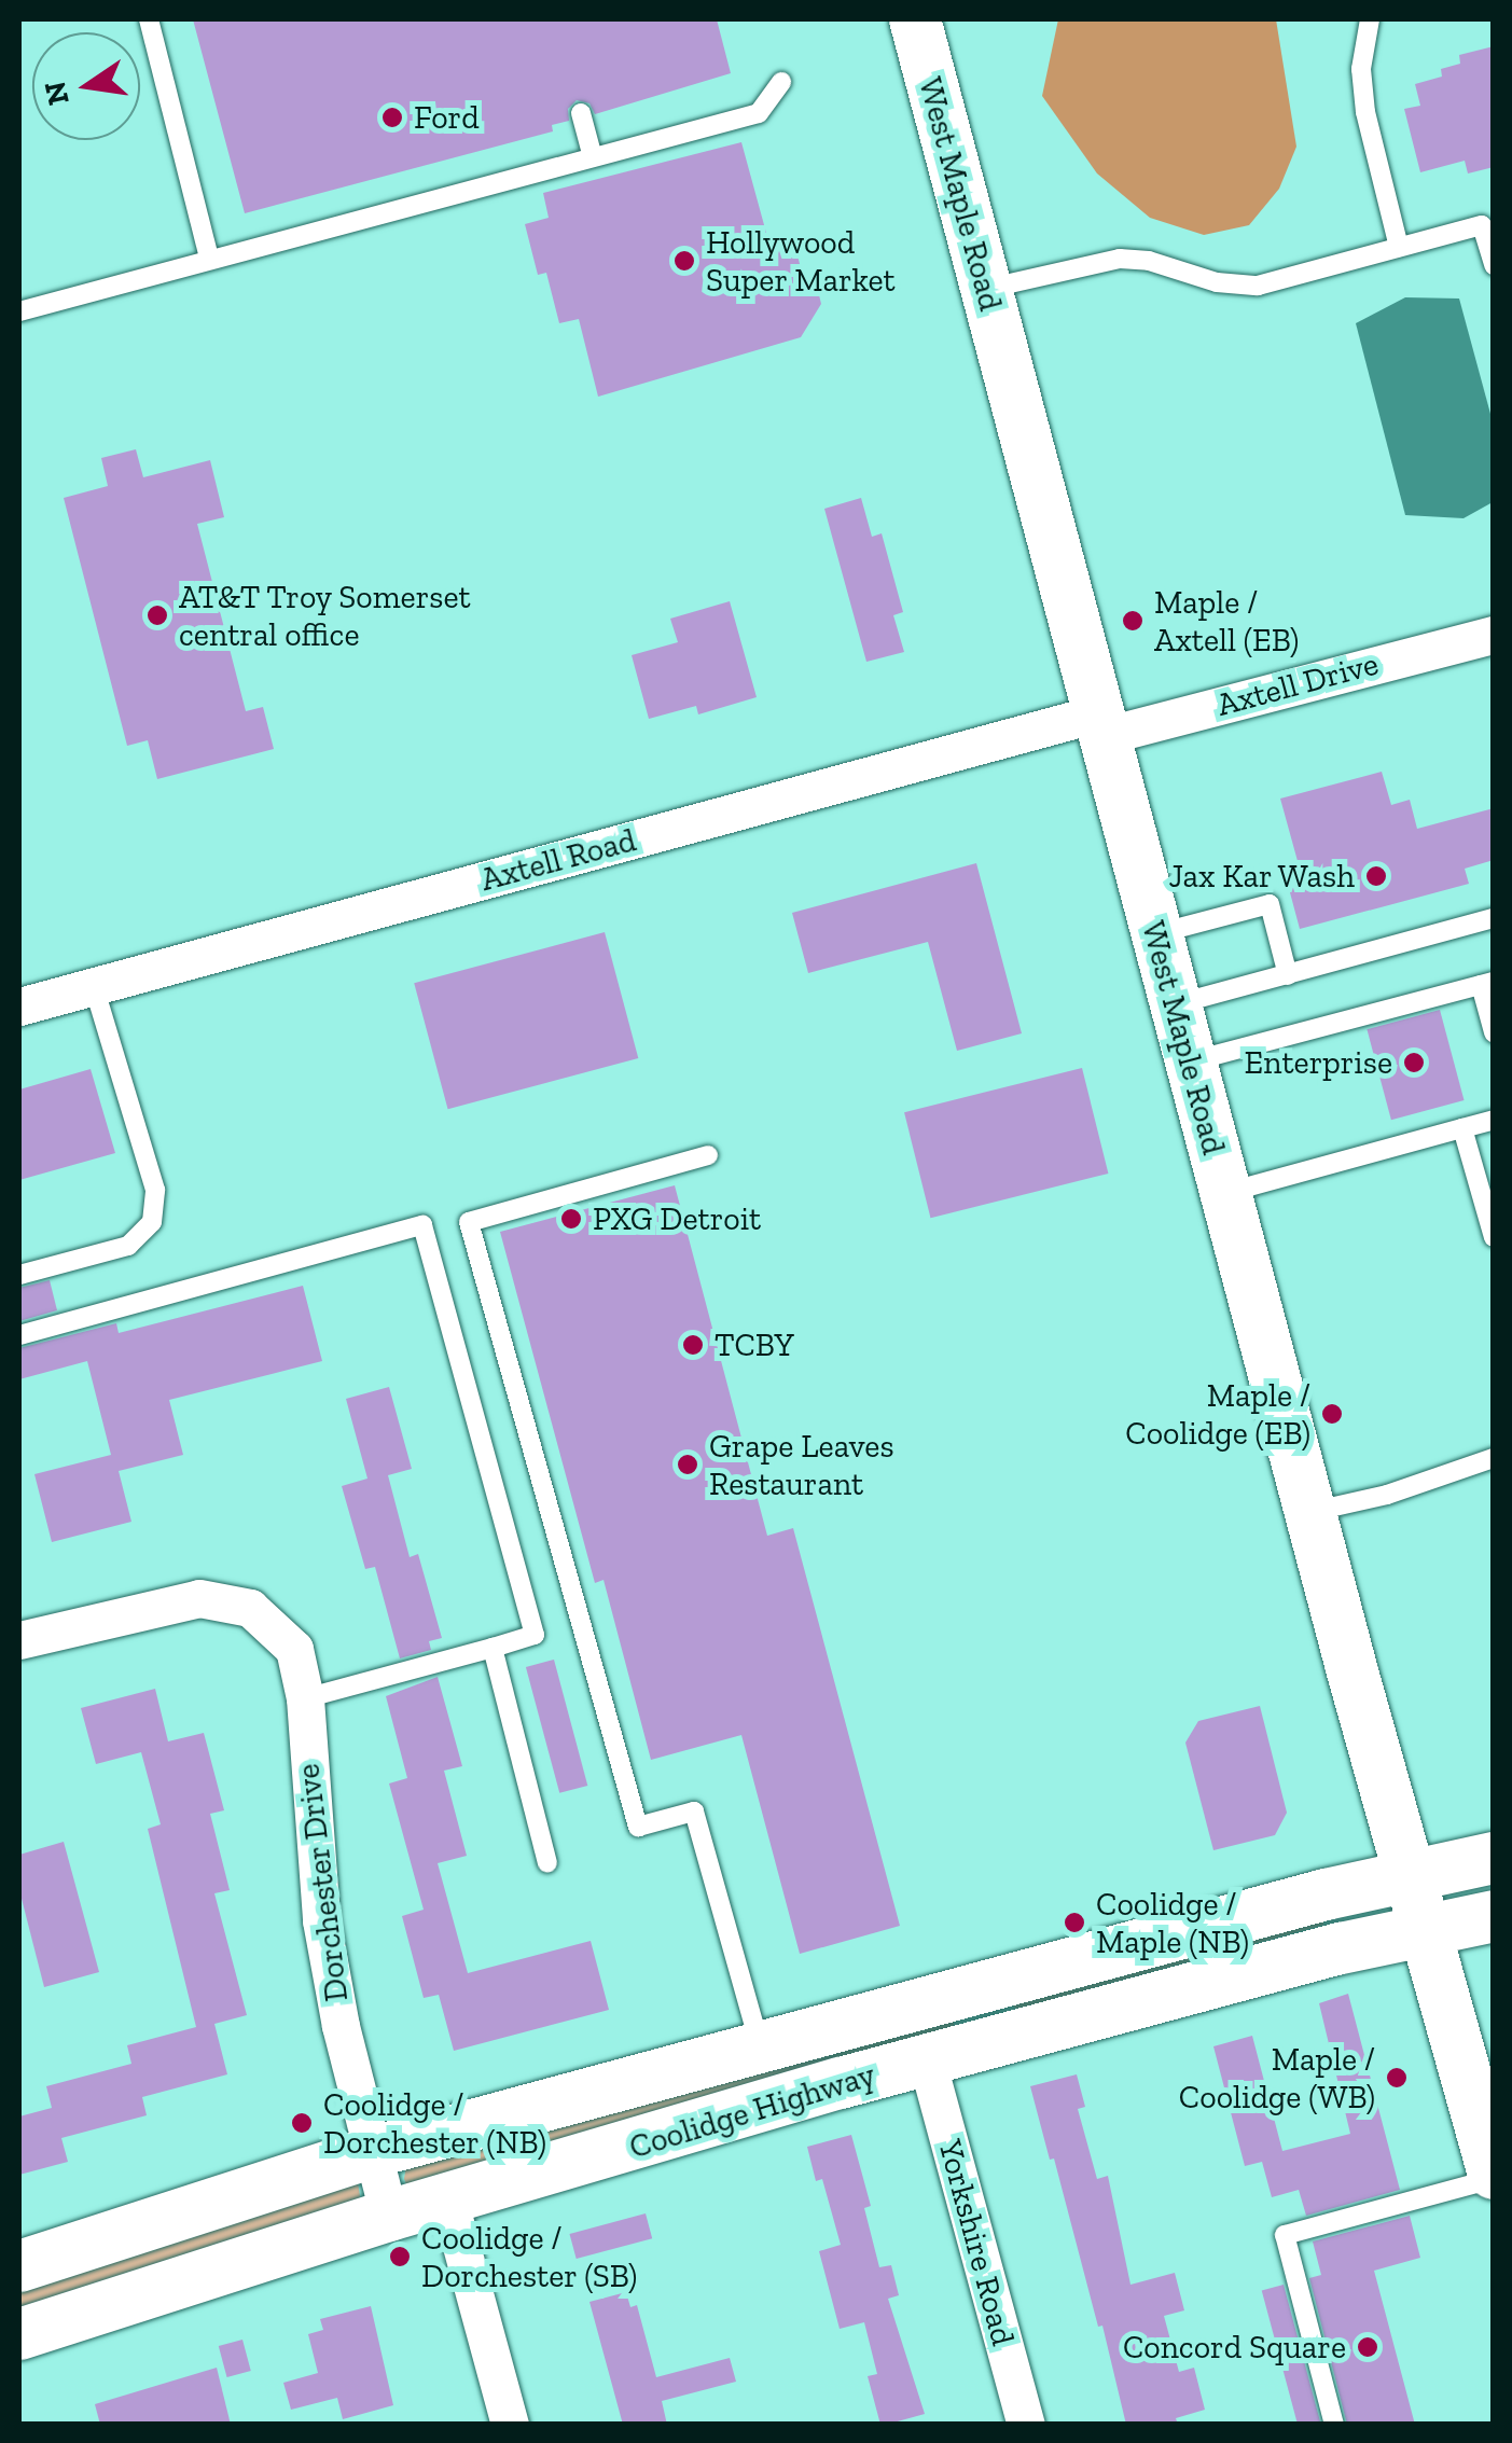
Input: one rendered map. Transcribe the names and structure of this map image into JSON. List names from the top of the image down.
{
  "streets": {
    "main road": ["West Maple Road", "Coolidge Highway"],
    "street": [
      "Axtell Drive",
      "Axtell Road",
      "Dorchester Drive",
      "Yorkshire Road"
    ]
  },
  "crossings": [
    ["West Maple Road", "Axtell Drive"],
    ["West Maple Road", "Axtell Road"],
    ["West Maple Road", "Coolidge Highway"],
    ["Axtell Drive", "Axtell Road"],
    ["Dorchester Drive", "Coolidge Highway"],
    ["Coolidge Highway", "Yorkshire Road"]
  ],
  "places": [
    "Ford",
    "Hollywood Super Market",
    "AT&T Troy Somerset central office",
    "Maple / Axtell (EB)",
    "Jax Kar Wash",
    "Enterprise",
    "PXG Detroit",
    "TCBY",
    "Maple / Coolidge (EB)",
    "Grape Leaves Restaurant",
    "Coolidge / Maple (NB)",
    "Maple / Coolidge (WB)",
    "Coolidge / Dorchester (NB)",
    "Coolidge / Dorchester (SB)",
    "Concord Square"
  ],
  "north": "left"
}
